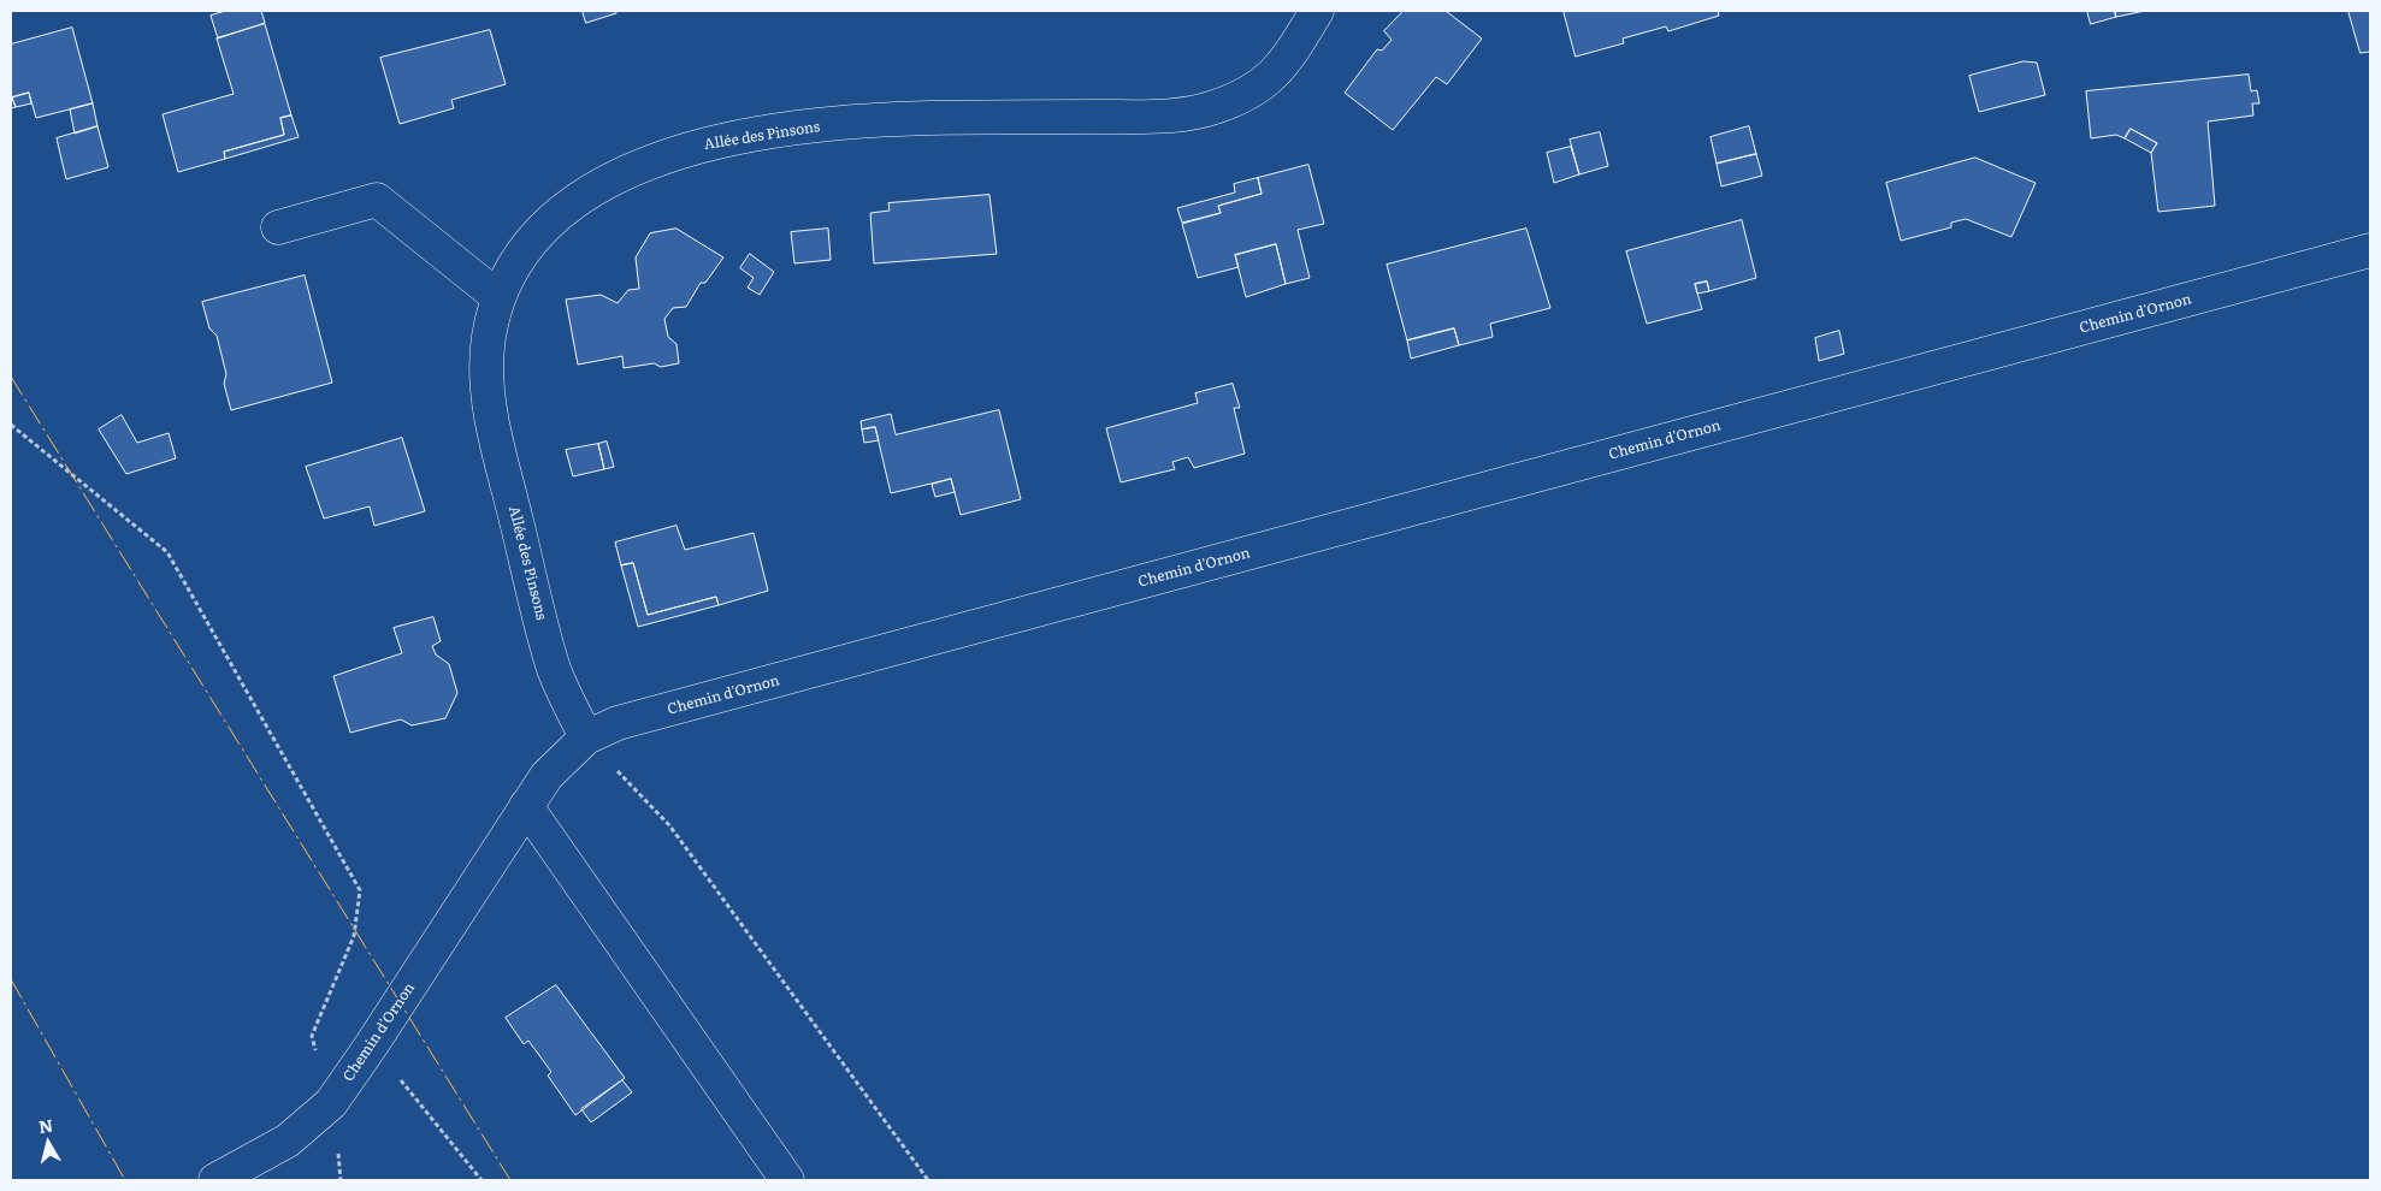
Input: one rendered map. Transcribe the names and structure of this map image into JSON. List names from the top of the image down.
{
  "streets": {
    "street": ["Allée des Pinsons", "Chemin d'Ornon"]
  },
  "crossings": [
    ["Allée des Pinsons", "Chemin d'Ornon"]
  ],
  "north": "top"
}
